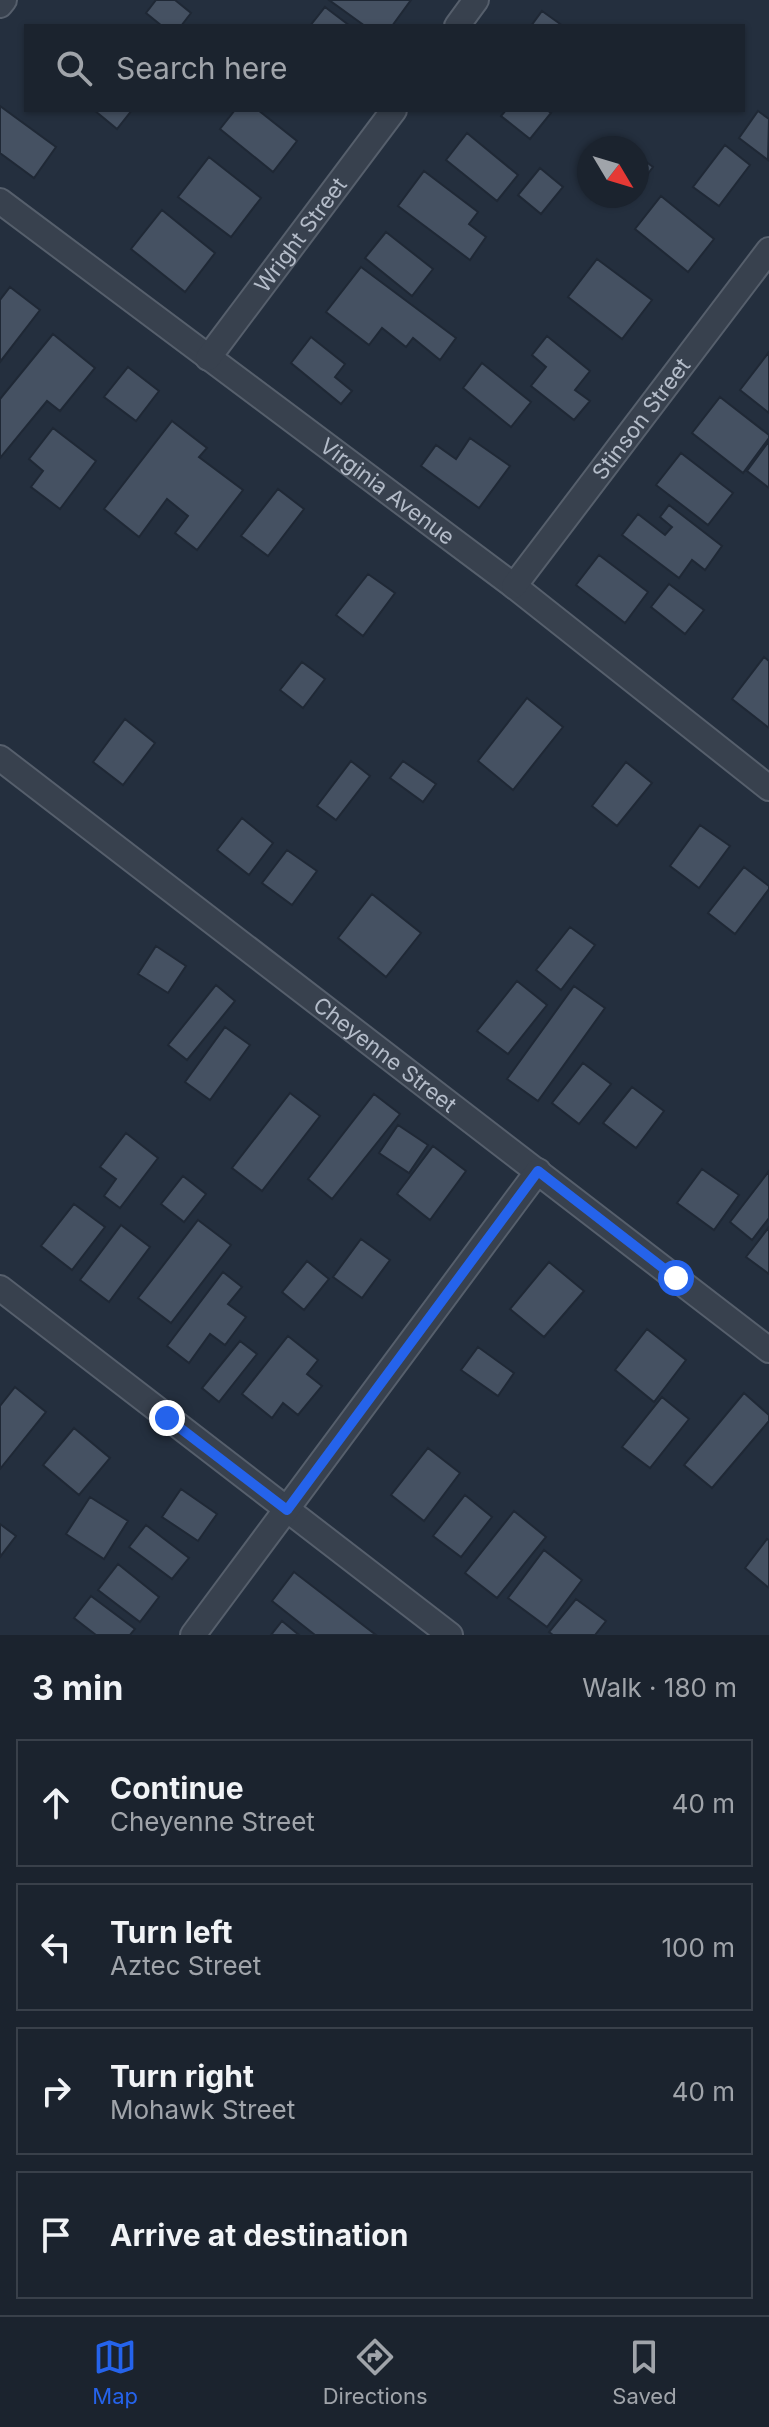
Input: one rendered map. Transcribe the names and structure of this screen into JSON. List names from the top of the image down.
{
  "streets": {
    "street": [
      "Wright Street",
      "Stinson Street",
      "Virginia Avenue",
      "Cheyenne Street"
    ]
  },
  "crossings": [
    ["Wright Street", "Virginia Avenue"],
    ["Stinson Street", "Virginia Avenue"]
  ],
  "north": "bottom right",
  "page": {
    "search": "Search here",
    "heading": ["3 min", "Walk · 180 m"],
    "list": [
      ["Continue", "Cheyenne Street", "40 m"],
      ["Turn left", "Aztec Street", "100 m"],
      ["Turn right", "Mohawk Street", "40 m"],
      "Arrive at destination"
    ],
    "nav": ["Map", "Directions", "Saved"]
  }
}
